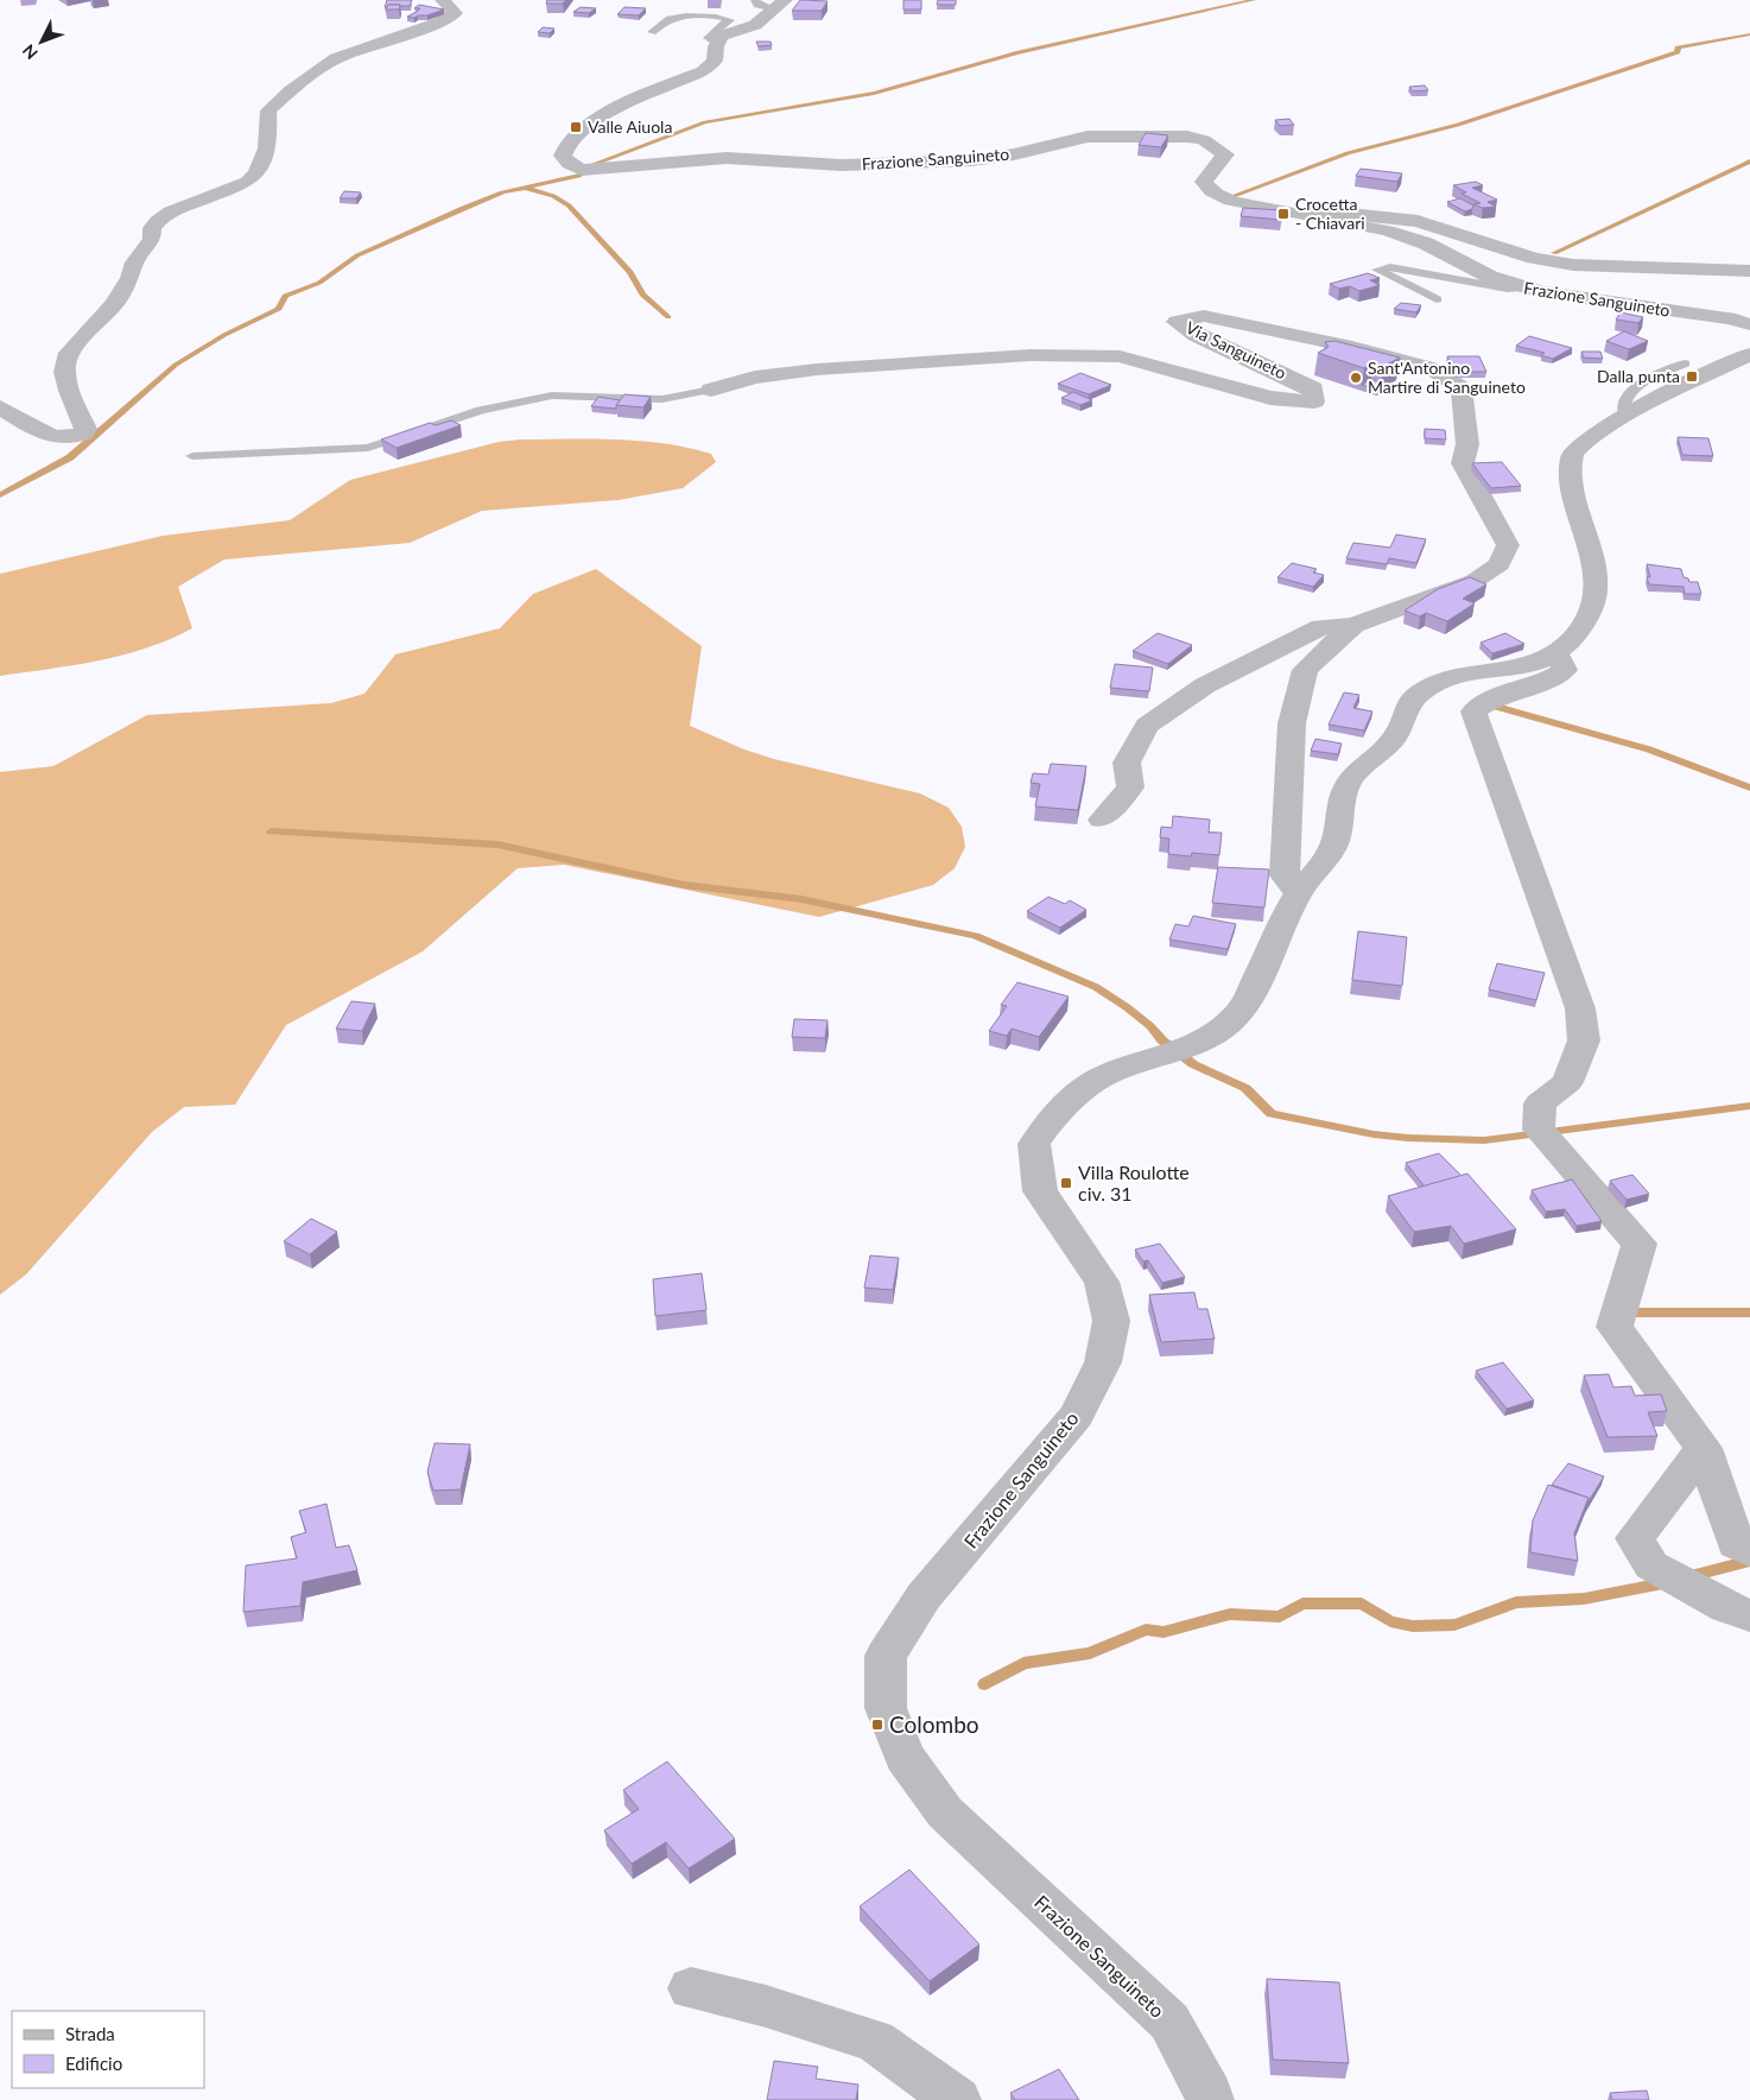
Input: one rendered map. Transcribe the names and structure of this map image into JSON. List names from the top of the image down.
{
  "streets": {
    "street": ["Frazione Sanguineto", "Via Sanguineto"]
  },
  "crossings": [
    ["Frazione Sanguineto", "Via Sanguineto"]
  ],
  "places": {
    "transit": [
      "Valle Aiuola",
      "Crocetta - Chiavari",
      "Dalla punta",
      "Villa Roulotte civ. 31",
      "Colombo"
    ],
    "other": ["Sant'Antonino Martire di Sanguineto"]
  },
  "legend": ["Strada", "Edificio"],
  "north": "bottom left"
}
